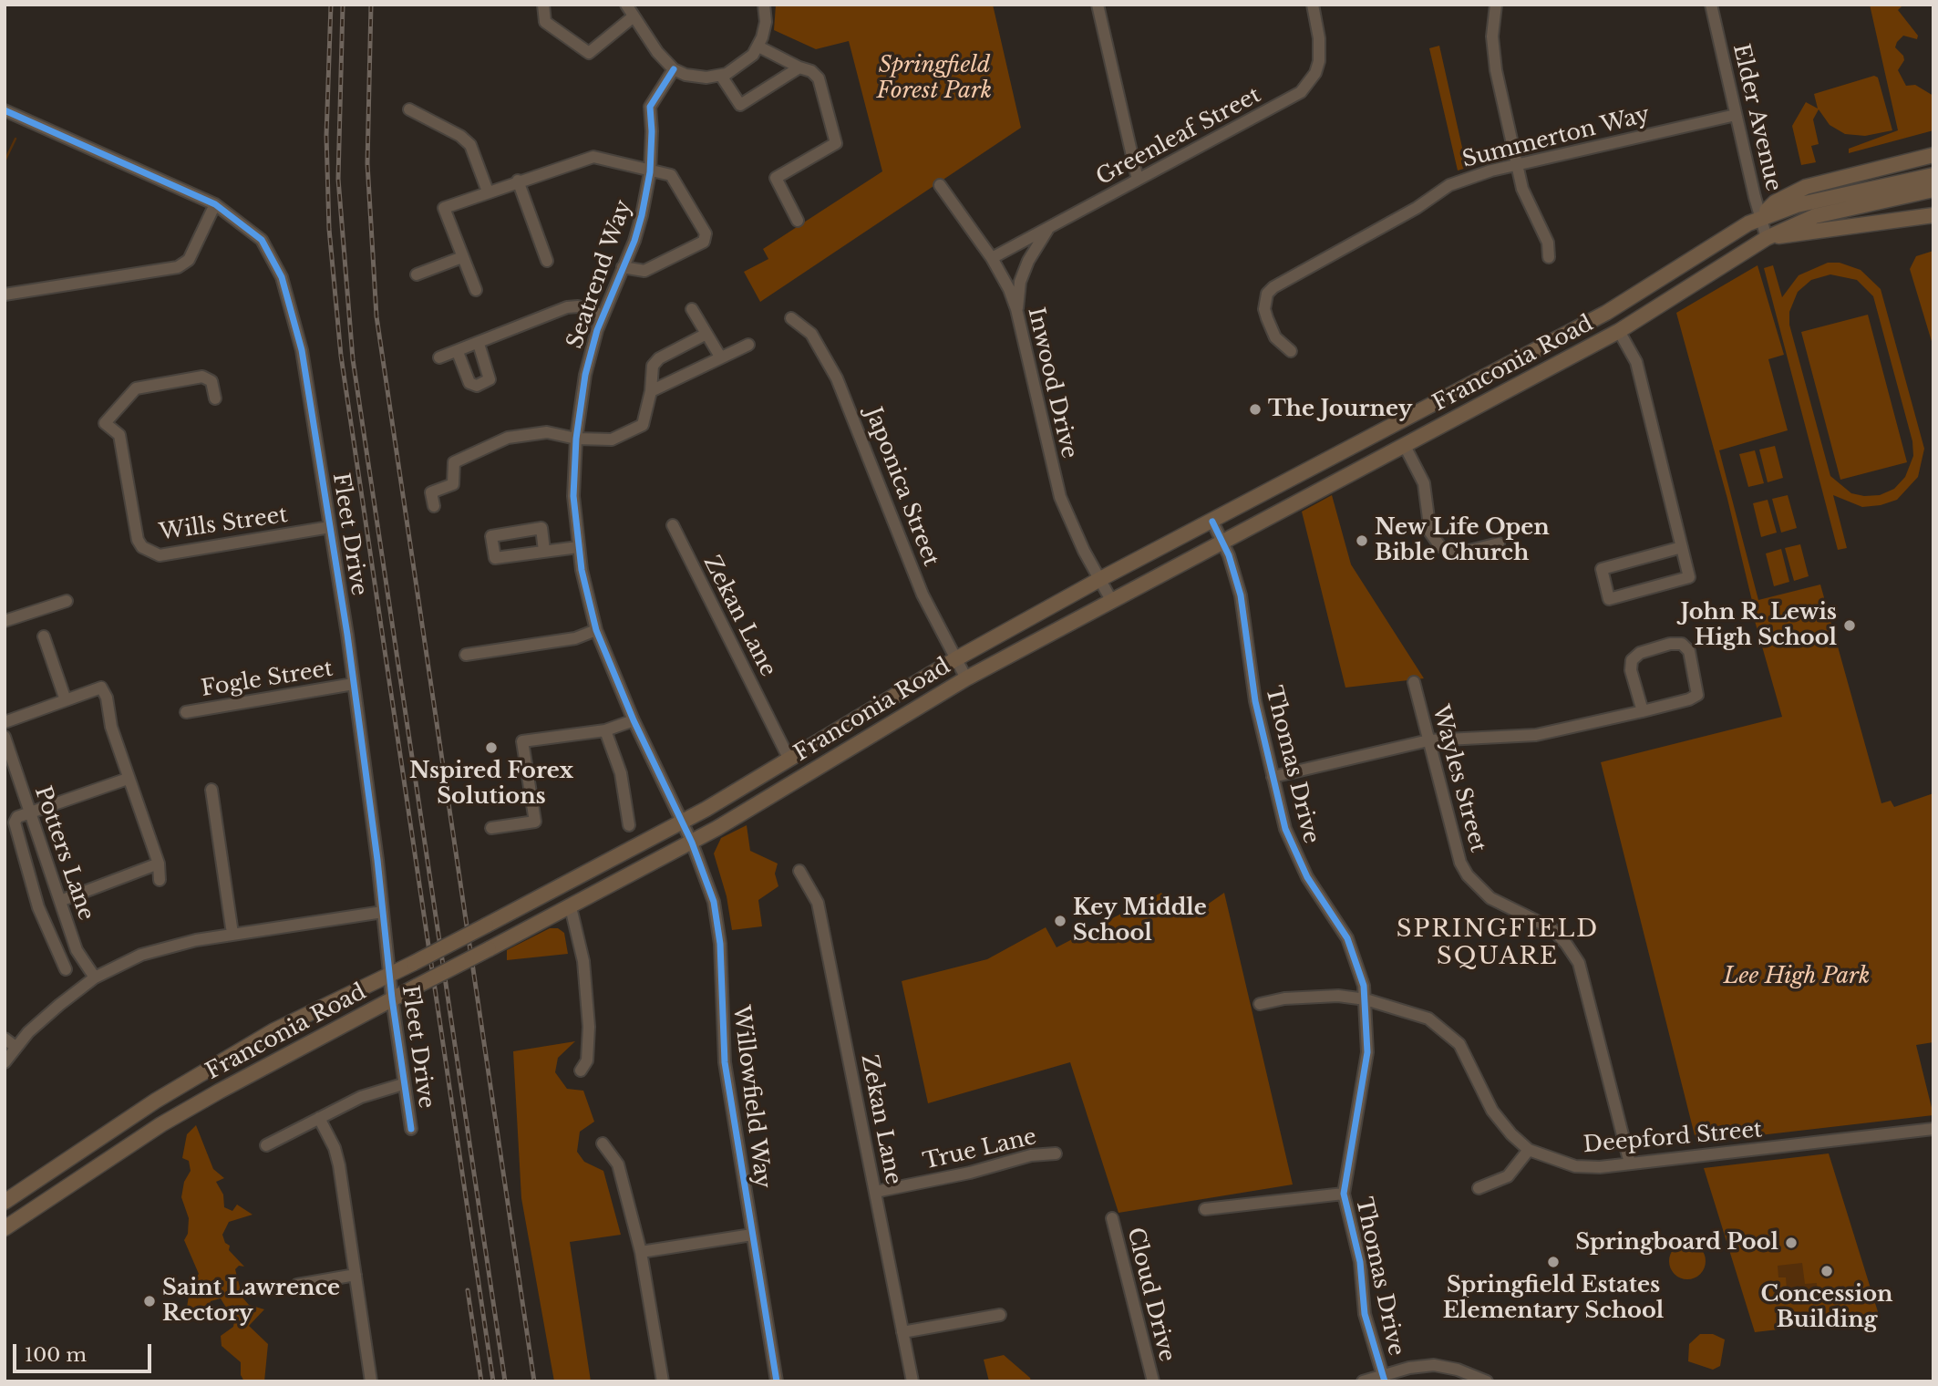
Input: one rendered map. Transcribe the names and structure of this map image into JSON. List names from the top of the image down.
{
  "streets": {
    "main road": ["Franconia Road"],
    "street": [
      "Elder Avenue",
      "Greenleaf Street",
      "Summerton Way",
      "Seatrend Way",
      "Inwood Drive",
      "Japonica Street",
      "Wills Street",
      "Fleet Drive",
      "Zekan Lane",
      "Fogle Street",
      "Thomas Drive",
      "Wayles Street",
      "Potters Lane",
      "Willowfield Way",
      "Deepford Street",
      "True Lane",
      "Cloud Drive"
    ]
  },
  "crossings": [
    ["Elder Avenue", "Summerton Way"],
    ["Elder Avenue", "Franconia Road"],
    ["Greenleaf Street", "Inwood Drive"],
    ["Seatrend Way", "Franconia Road"],
    ["Seatrend Way", "Willowfield Way"],
    ["Franconia Road", "Inwood Drive"],
    ["Franconia Road", "Japonica Street"],
    ["Franconia Road", "Fleet Drive"],
    ["Franconia Road", "Zekan Lane"],
    ["Franconia Road", "Thomas Drive"],
    ["Franconia Road", "Willowfield Way"],
    ["Wills Street", "Fleet Drive"],
    ["Fleet Drive", "Fogle Street"],
    ["Zekan Lane", "True Lane"],
    ["Thomas Drive", "Deepford Street"],
    ["Wayles Street", "Deepford Street"]
  ],
  "districts": ["SPRINGFIELD SQUARE"],
  "parks": ["Springfield Forest Park", "Lee High Park"],
  "places": [
    "The Journey",
    "New Life Open Bible Church",
    "John R. Lewis High School",
    "Nspired Forex Solutions",
    "Key Middle School",
    "Springboard Pool",
    "Springfield Estates Elementary School",
    "Concession Building",
    "Saint Lawrence Rectory"
  ],
  "scale_bar": "100 m"
}
